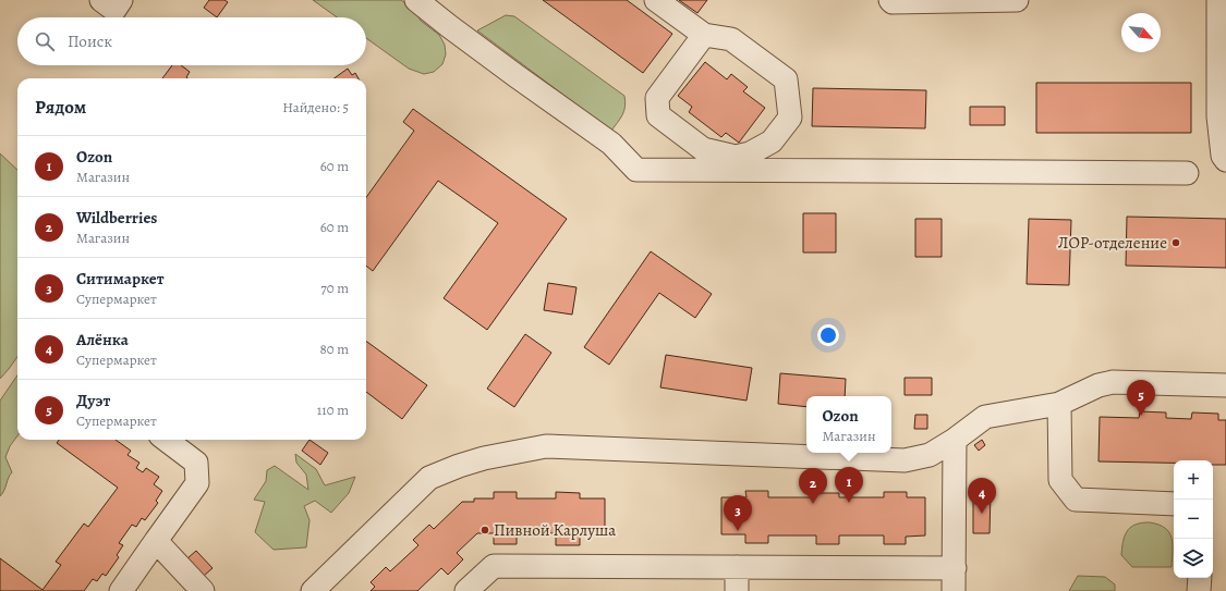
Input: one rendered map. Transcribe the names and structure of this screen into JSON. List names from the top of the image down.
{
  "places": ["ЛОР-отделение", "Пивной Карлуша"],
  "north": "bottom right",
  "page": {
    "search": "Поиск",
    "heading": ["Рядом", "Найдено: 5"],
    "list": [
      {
        "mark": "1",
        "name": "Ozon",
        "note": "Магазин",
        "value": "60 m"
      },
      {
        "mark": "2",
        "name": "Wildberries",
        "note": "Магазин",
        "value": "60 m"
      },
      {
        "mark": "3",
        "name": "Ситимаркет",
        "note": "Супермаркет",
        "value": "70 m"
      },
      {
        "mark": "4",
        "name": "Алёнка",
        "note": "Супермаркет",
        "value": "80 m"
      },
      {
        "mark": "5",
        "name": "Дуэт",
        "note": "Супермаркет",
        "value": "110 m"
      }
    ],
    "pins": [
      "5",
      "1",
      "2",
      "4",
      "3"
    ],
    "popup": ["Ozon", "Магазин"],
    "map_buttons": ["+", "−"]
  }
}
